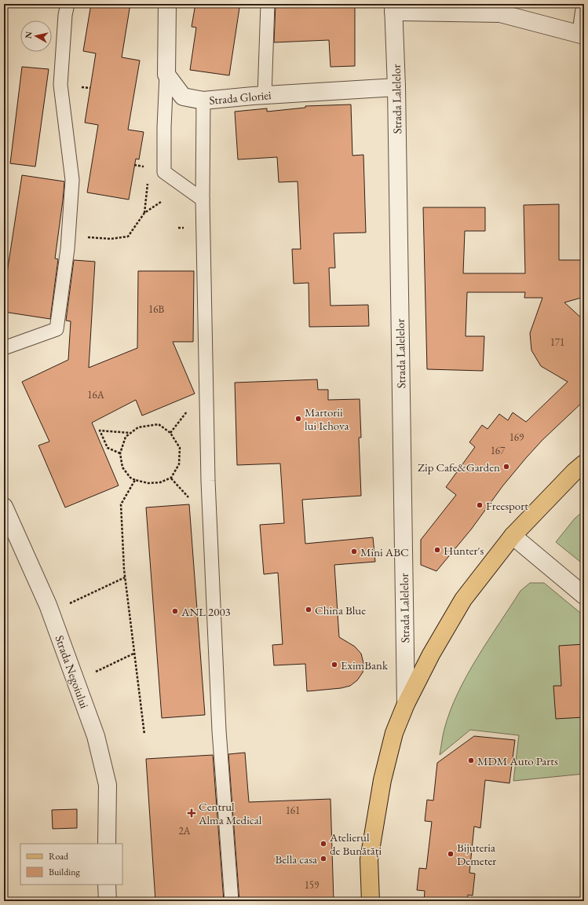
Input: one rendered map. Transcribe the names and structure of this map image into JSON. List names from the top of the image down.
{
  "streets": {
    "street": ["Strada Gloriei", "Strada Lalelelor", "Strada Negoiului"]
  },
  "crossings": [
    ["Strada Gloriei", "Strada Lalelelor"]
  ],
  "places": {
    "other": [
      "Martorii lui Iehova",
      "Zip Cafe&Garden",
      "Freesport",
      "Hunter's",
      "Mini ABC",
      "China Blue",
      "ANL 2003",
      "EximBank",
      "MDM Auto Parts",
      "Atelierul de Bunătăți",
      "Bijuteria Demeter",
      "Bella casa"
    ],
    "health": ["Centrul Alma Medical"]
  },
  "house_numbers": [
    "16B",
    "171",
    "16A",
    "169",
    "167",
    "161",
    "2A",
    "159"
  ],
  "legend": ["Road", "Building"],
  "north": "left"
}
